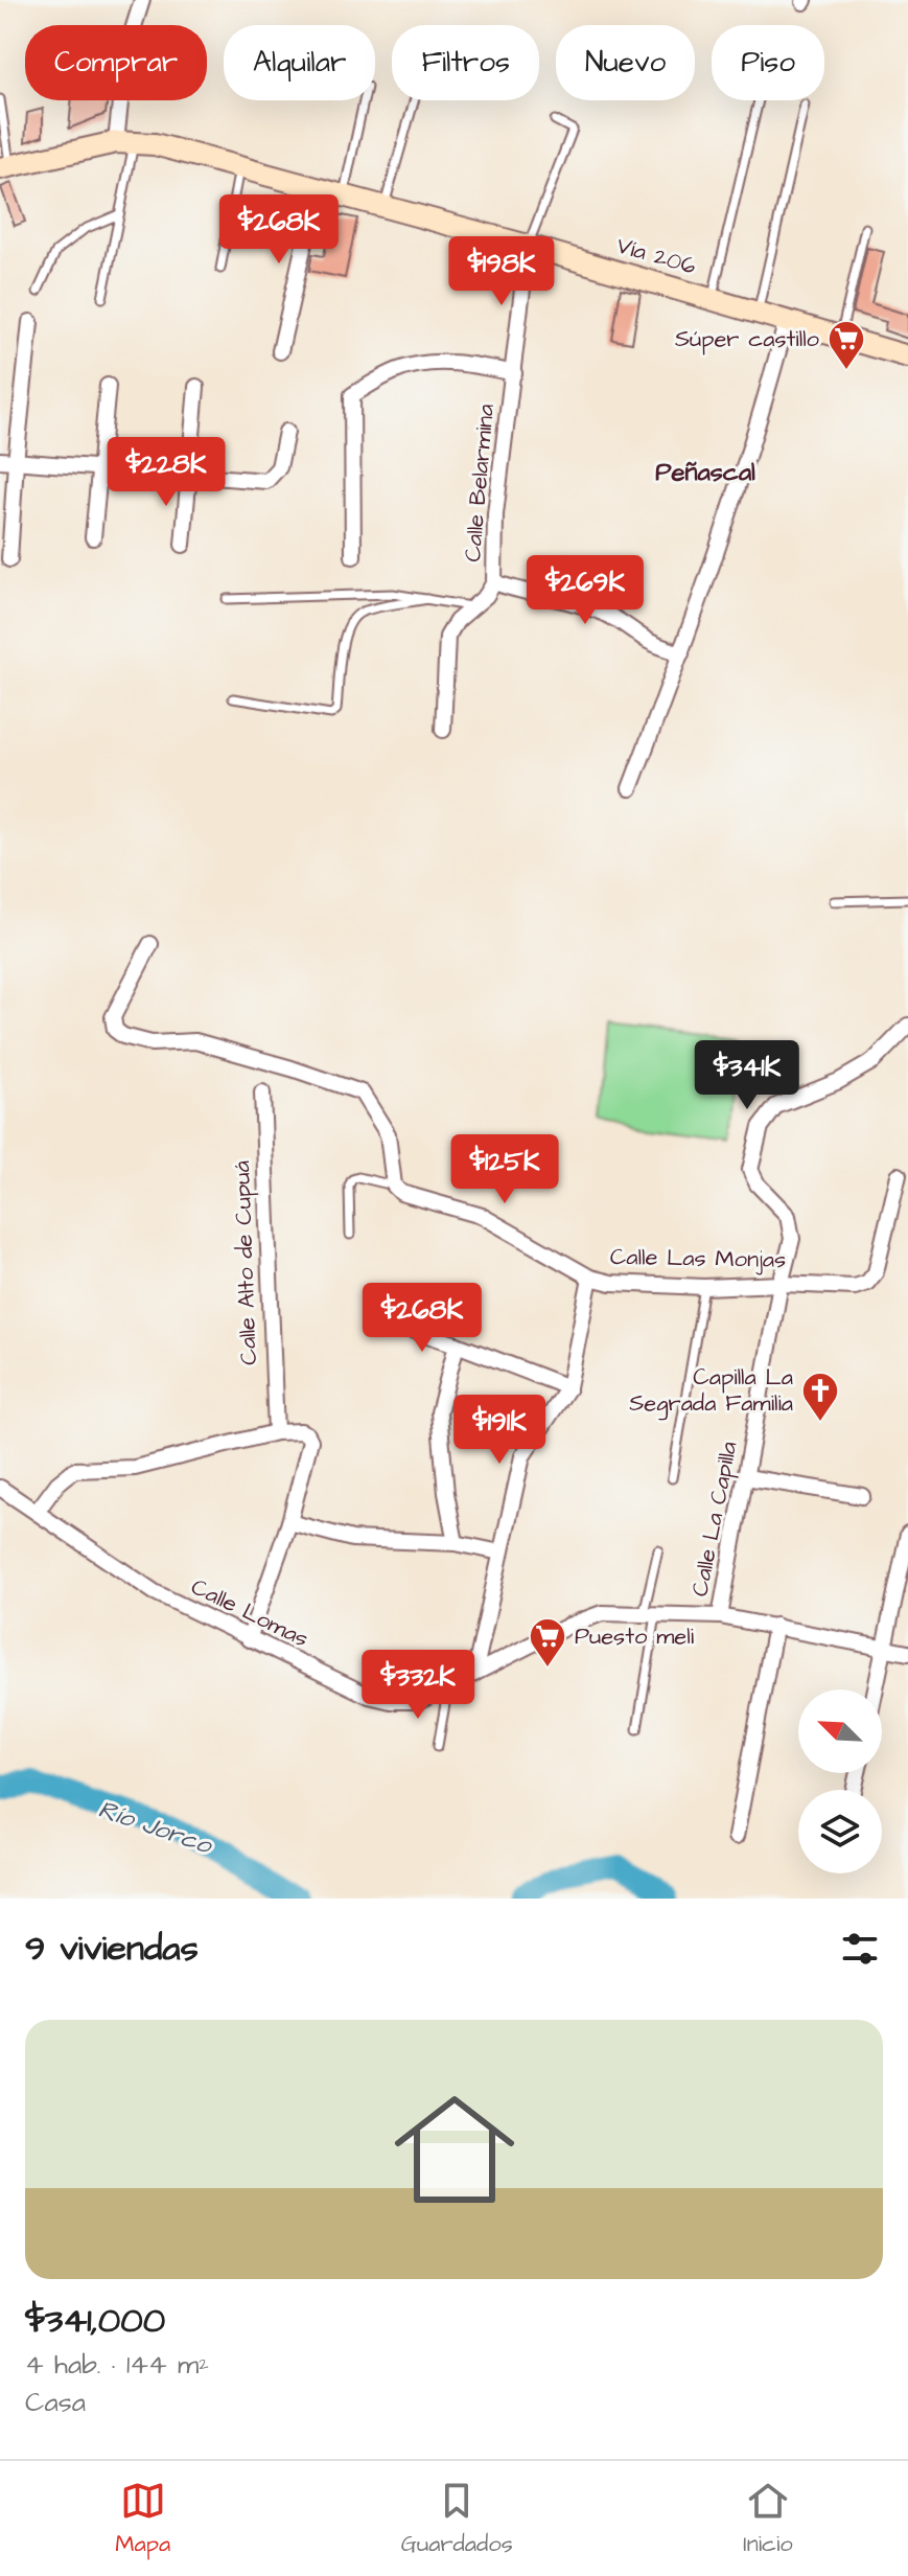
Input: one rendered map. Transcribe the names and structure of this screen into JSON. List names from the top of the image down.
{
  "streets": {
    "main road": ["Vía 206"],
    "street": [
      "Calle Belarmina",
      "Calle Las Monjas",
      "Calle Alto de Cupuá",
      "Calle La Capilla",
      "Calle Lomas"
    ]
  },
  "crossings": [
    ["Vía 206", "Calle Belarmina"],
    ["Calle Las Monjas", "Calle La Capilla"],
    ["Calle La Capilla", "Calle Lomas"]
  ],
  "districts": ["Peñascal"],
  "water": ["Río Jorco"],
  "places": {
    "supermarket": ["Súper castillo", "Puesto meli"],
    "church": ["Capilla La Segrada Familia"]
  },
  "north": "top left",
  "page": {
    "chip": [
      "Comprar",
      "Alquilar",
      "Filtros",
      "Nuevo",
      "Piso"
    ],
    "price": [
      "$268K",
      "$198K",
      "$228K",
      "$269K",
      "$341K",
      "$125K",
      "$268K",
      "$191K",
      "$332K"
    ],
    "heading": "9 viviendas",
    "list": [
      {
        "name": "$341,000",
        "note": "4 hab. · 144 m² · Casa"
      }
    ],
    "tabs": ["Mapa", "Guardados", "Inicio"]
  }
}
